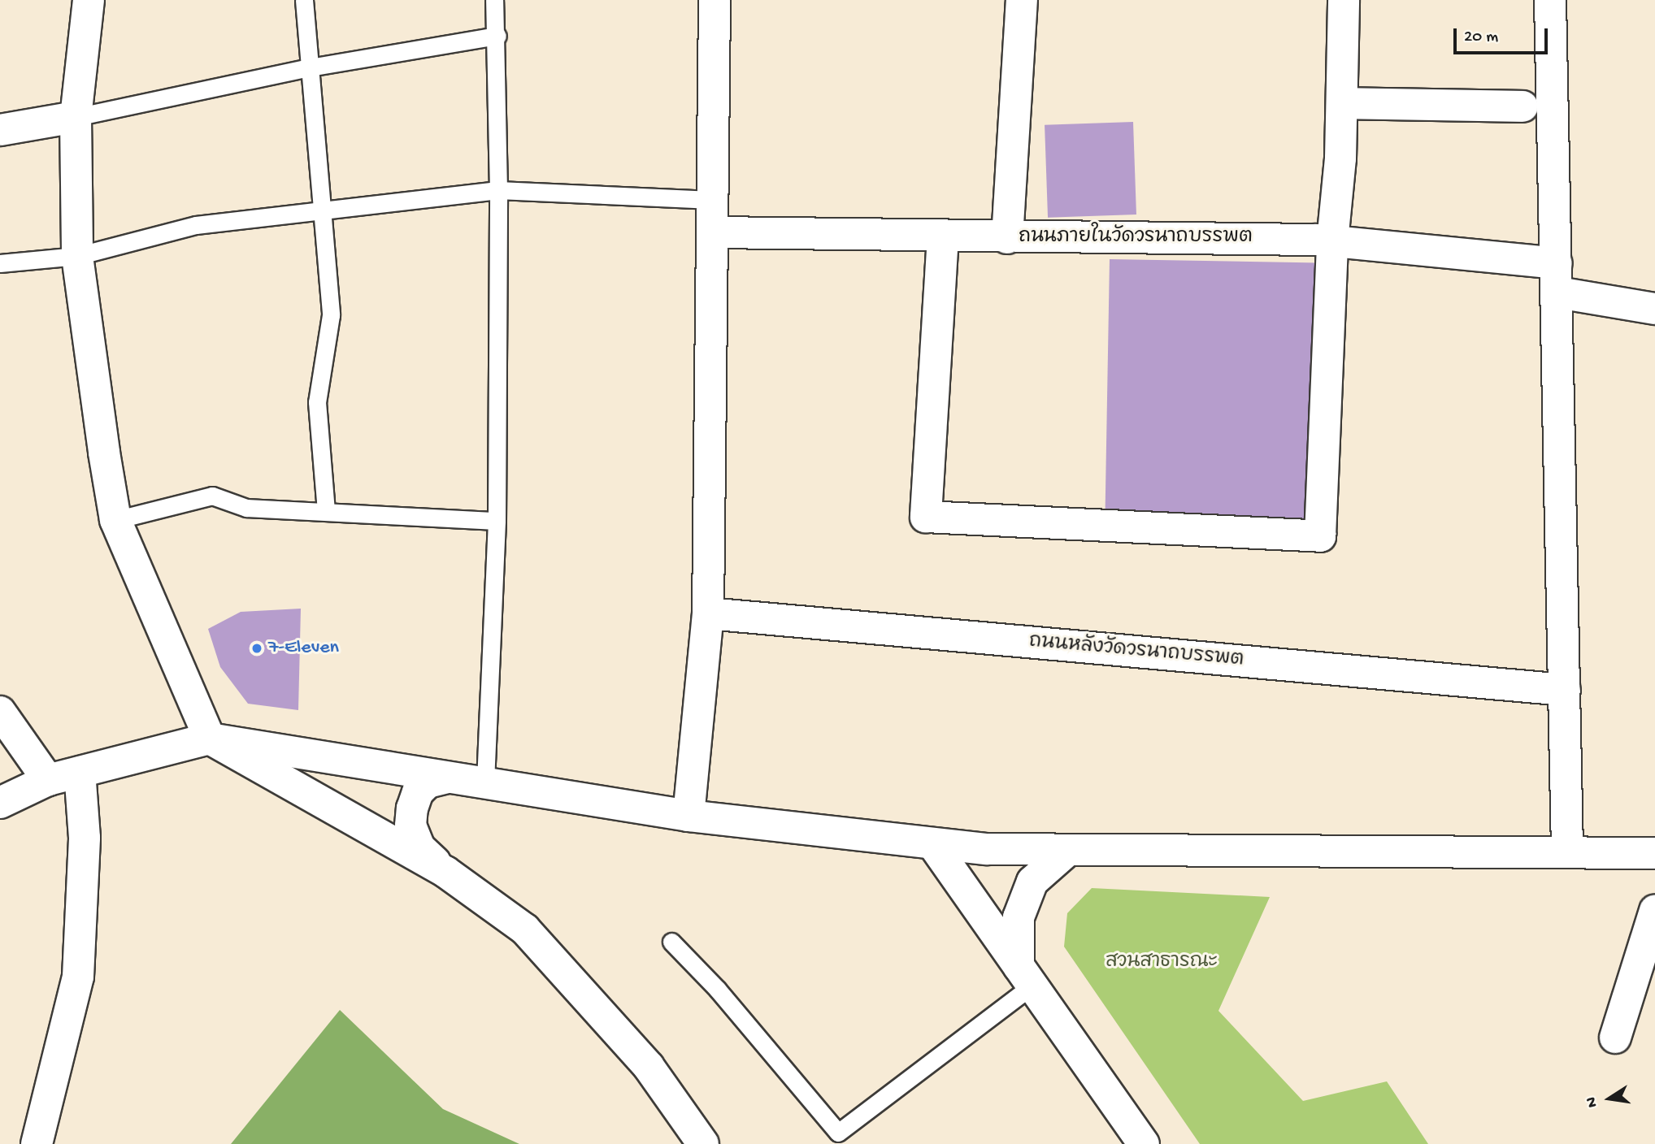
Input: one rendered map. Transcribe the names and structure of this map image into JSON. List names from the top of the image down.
{
  "streets": {
    "street": ["ถนนภายในวัดวรนาถบรรพต", "ถนนหลังวัดวรนาถบรรพต"]
  },
  "parks": ["สวนสาธารณะ"],
  "places": ["7-Eleven"],
  "scale_bar": "20 m",
  "north": "left"
}
